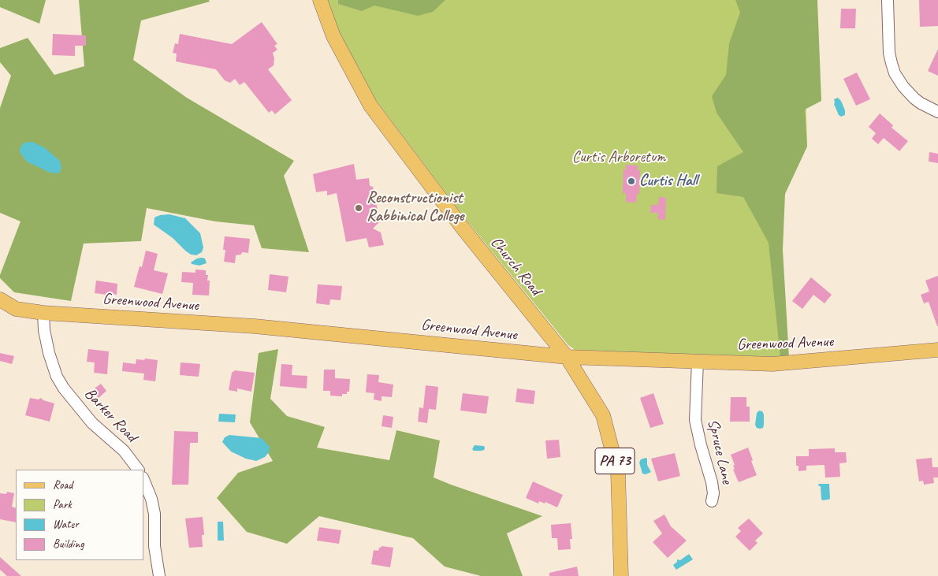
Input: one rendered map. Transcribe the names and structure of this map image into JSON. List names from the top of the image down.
{
  "streets": {
    "main road": ["Church Road", "Greenwood Avenue", "PA 73"],
    "street": ["Barker Road", "Spruce Lane"]
  },
  "crossings": [
    ["Church Road", "Greenwood Avenue"],
    ["Greenwood Avenue", "Barker Road"],
    ["Greenwood Avenue", "Spruce Lane"]
  ],
  "parks": ["Curtis Arboretum"],
  "places": ["Curtis Hall", "Reconstructionist Rabbinical College"],
  "legend": [
    "Road",
    "Park",
    "Water",
    "Building"
  ]
}
